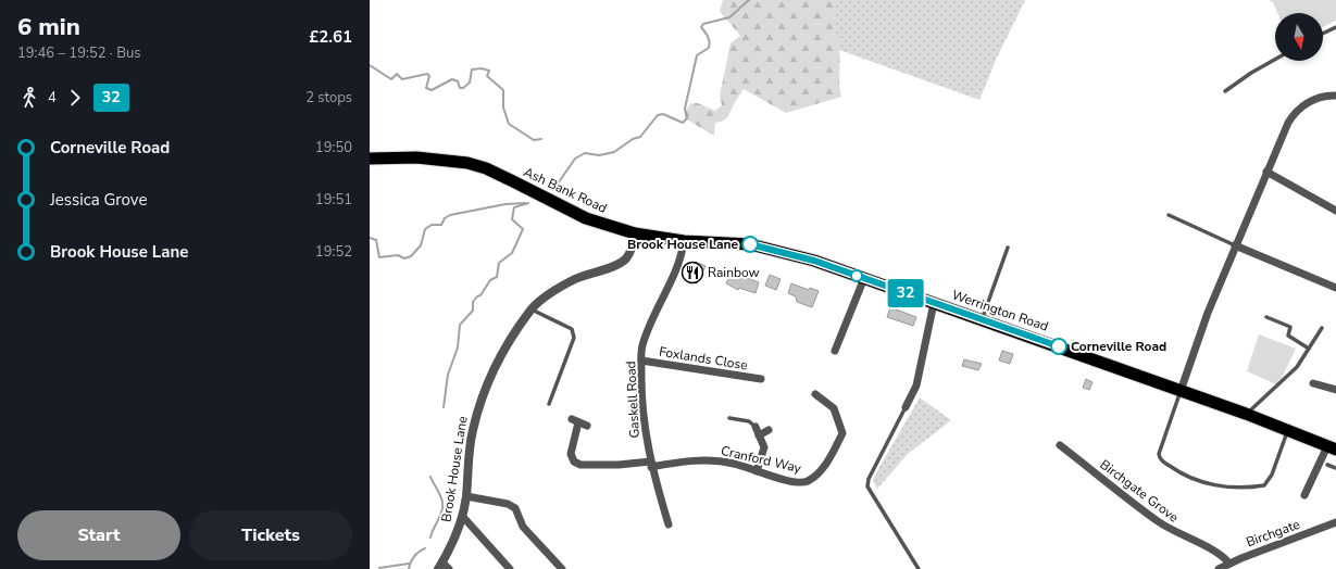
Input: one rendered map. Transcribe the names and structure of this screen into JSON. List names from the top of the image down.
{
  "streets": {
    "highway": ["Ash Bank Road", "Werrington Road"],
    "street": [
      "Foxlands Close",
      "Gaskell Road",
      "Cranford Way",
      "Brook House Lane",
      "Birchgate Grove",
      "Birchgate"
    ]
  },
  "crossings": [
    ["Ash Bank Road", "Werrington Road"],
    ["Ash Bank Road", "Gaskell Road"],
    ["Ash Bank Road", "Brook House Lane"],
    ["Foxlands Close", "Gaskell Road"],
    ["Gaskell Road", "Cranford Way"],
    ["Birchgate Grove", "Birchgate"]
  ],
  "places": {
    "other": ["Brook House Lane", "Corneville Road"],
    "restaurant": ["Rainbow"]
  },
  "lines": ["bus line 32"],
  "north": "bottom",
  "page": {
    "heading": ["6 min", "19:46 – 19:52 · Bus", "£2.61"],
    "on_map": "32",
    "legs": ["4", "32", "2 stops"],
    "list": [
      {
        "name": "Corneville Road",
        "value": "19:50"
      },
      {
        "name": "Jessica Grove",
        "value": "19:51"
      },
      {
        "name": "Brook House Lane",
        "value": "19:52"
      }
    ],
    "buttons": ["Start", "Tickets"]
  }
}
